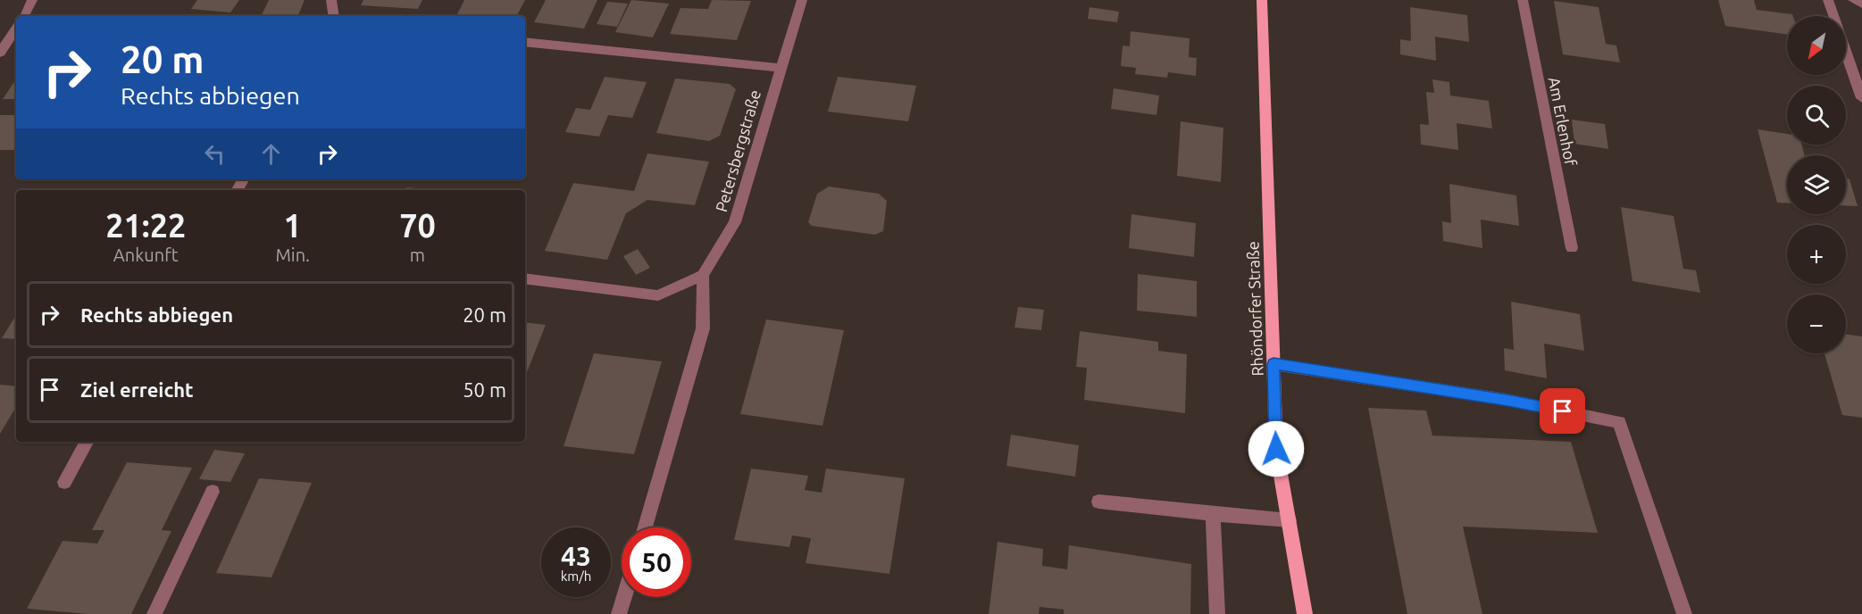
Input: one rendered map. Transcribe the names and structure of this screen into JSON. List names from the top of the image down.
{
  "streets": {
    "main road": ["Rhöndorfer Straße"],
    "street": ["Am Erlenhof", "Petersbergstraße"]
  },
  "north": "bottom left",
  "page": {
    "map_buttons": ["+", "−"],
    "turn": ["20 m", "Rechts abbiegen"],
    "eta": [
      "21:22",
      "Ankunft",
      "1",
      "Min.",
      "70",
      "m"
    ],
    "list": [
      {
        "name": "Rechts abbiegen",
        "value": "20 m"
      },
      {
        "name": "Ziel erreicht",
        "value": "50 m"
      }
    ],
    "speed": "43 km/h",
    "limit": "50"
  }
}
